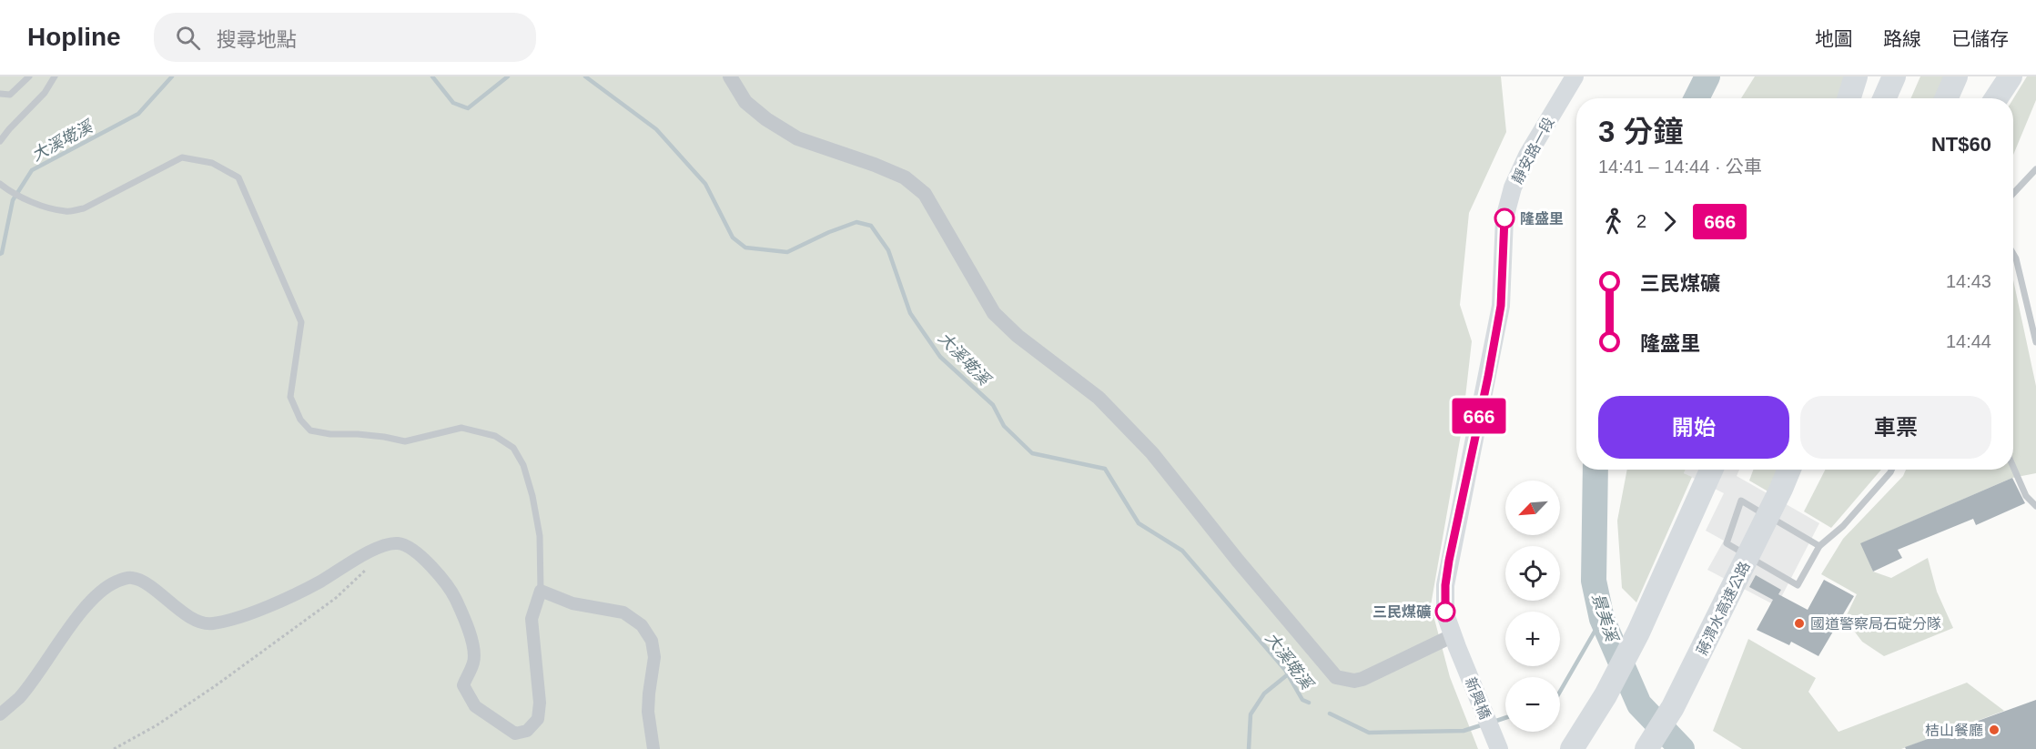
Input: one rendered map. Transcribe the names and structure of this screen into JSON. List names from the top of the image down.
{
  "streets": {
    "highway": ["蔣渭水高速公路"],
    "main road": ["靜安路一段", "新興橋"]
  },
  "crossings": [
    ["靜安路一段", "新興橋"]
  ],
  "water": ["大溪墘溪", "景美溪"],
  "places": [
    "隆盛里",
    "三民煤礦",
    "國道警察局石碇分隊",
    "桔山餐廳"
  ],
  "lines": ["bus line 666"],
  "north": "bottom left",
  "page": {
    "header": "Hopline",
    "search": "搜尋地點",
    "nav": ["地圖", "路線", "已儲存"],
    "on_map": "666",
    "heading": ["3 分鐘", "14:41 – 14:44 · 公車", "NT$60"],
    "legs": ["2", "666"],
    "list": [
      {
        "name": "三民煤礦",
        "value": "14:43"
      },
      {
        "name": "隆盛里",
        "value": "14:44"
      }
    ],
    "buttons": ["開始", "車票"],
    "map_buttons": ["+", "−"]
  }
}
